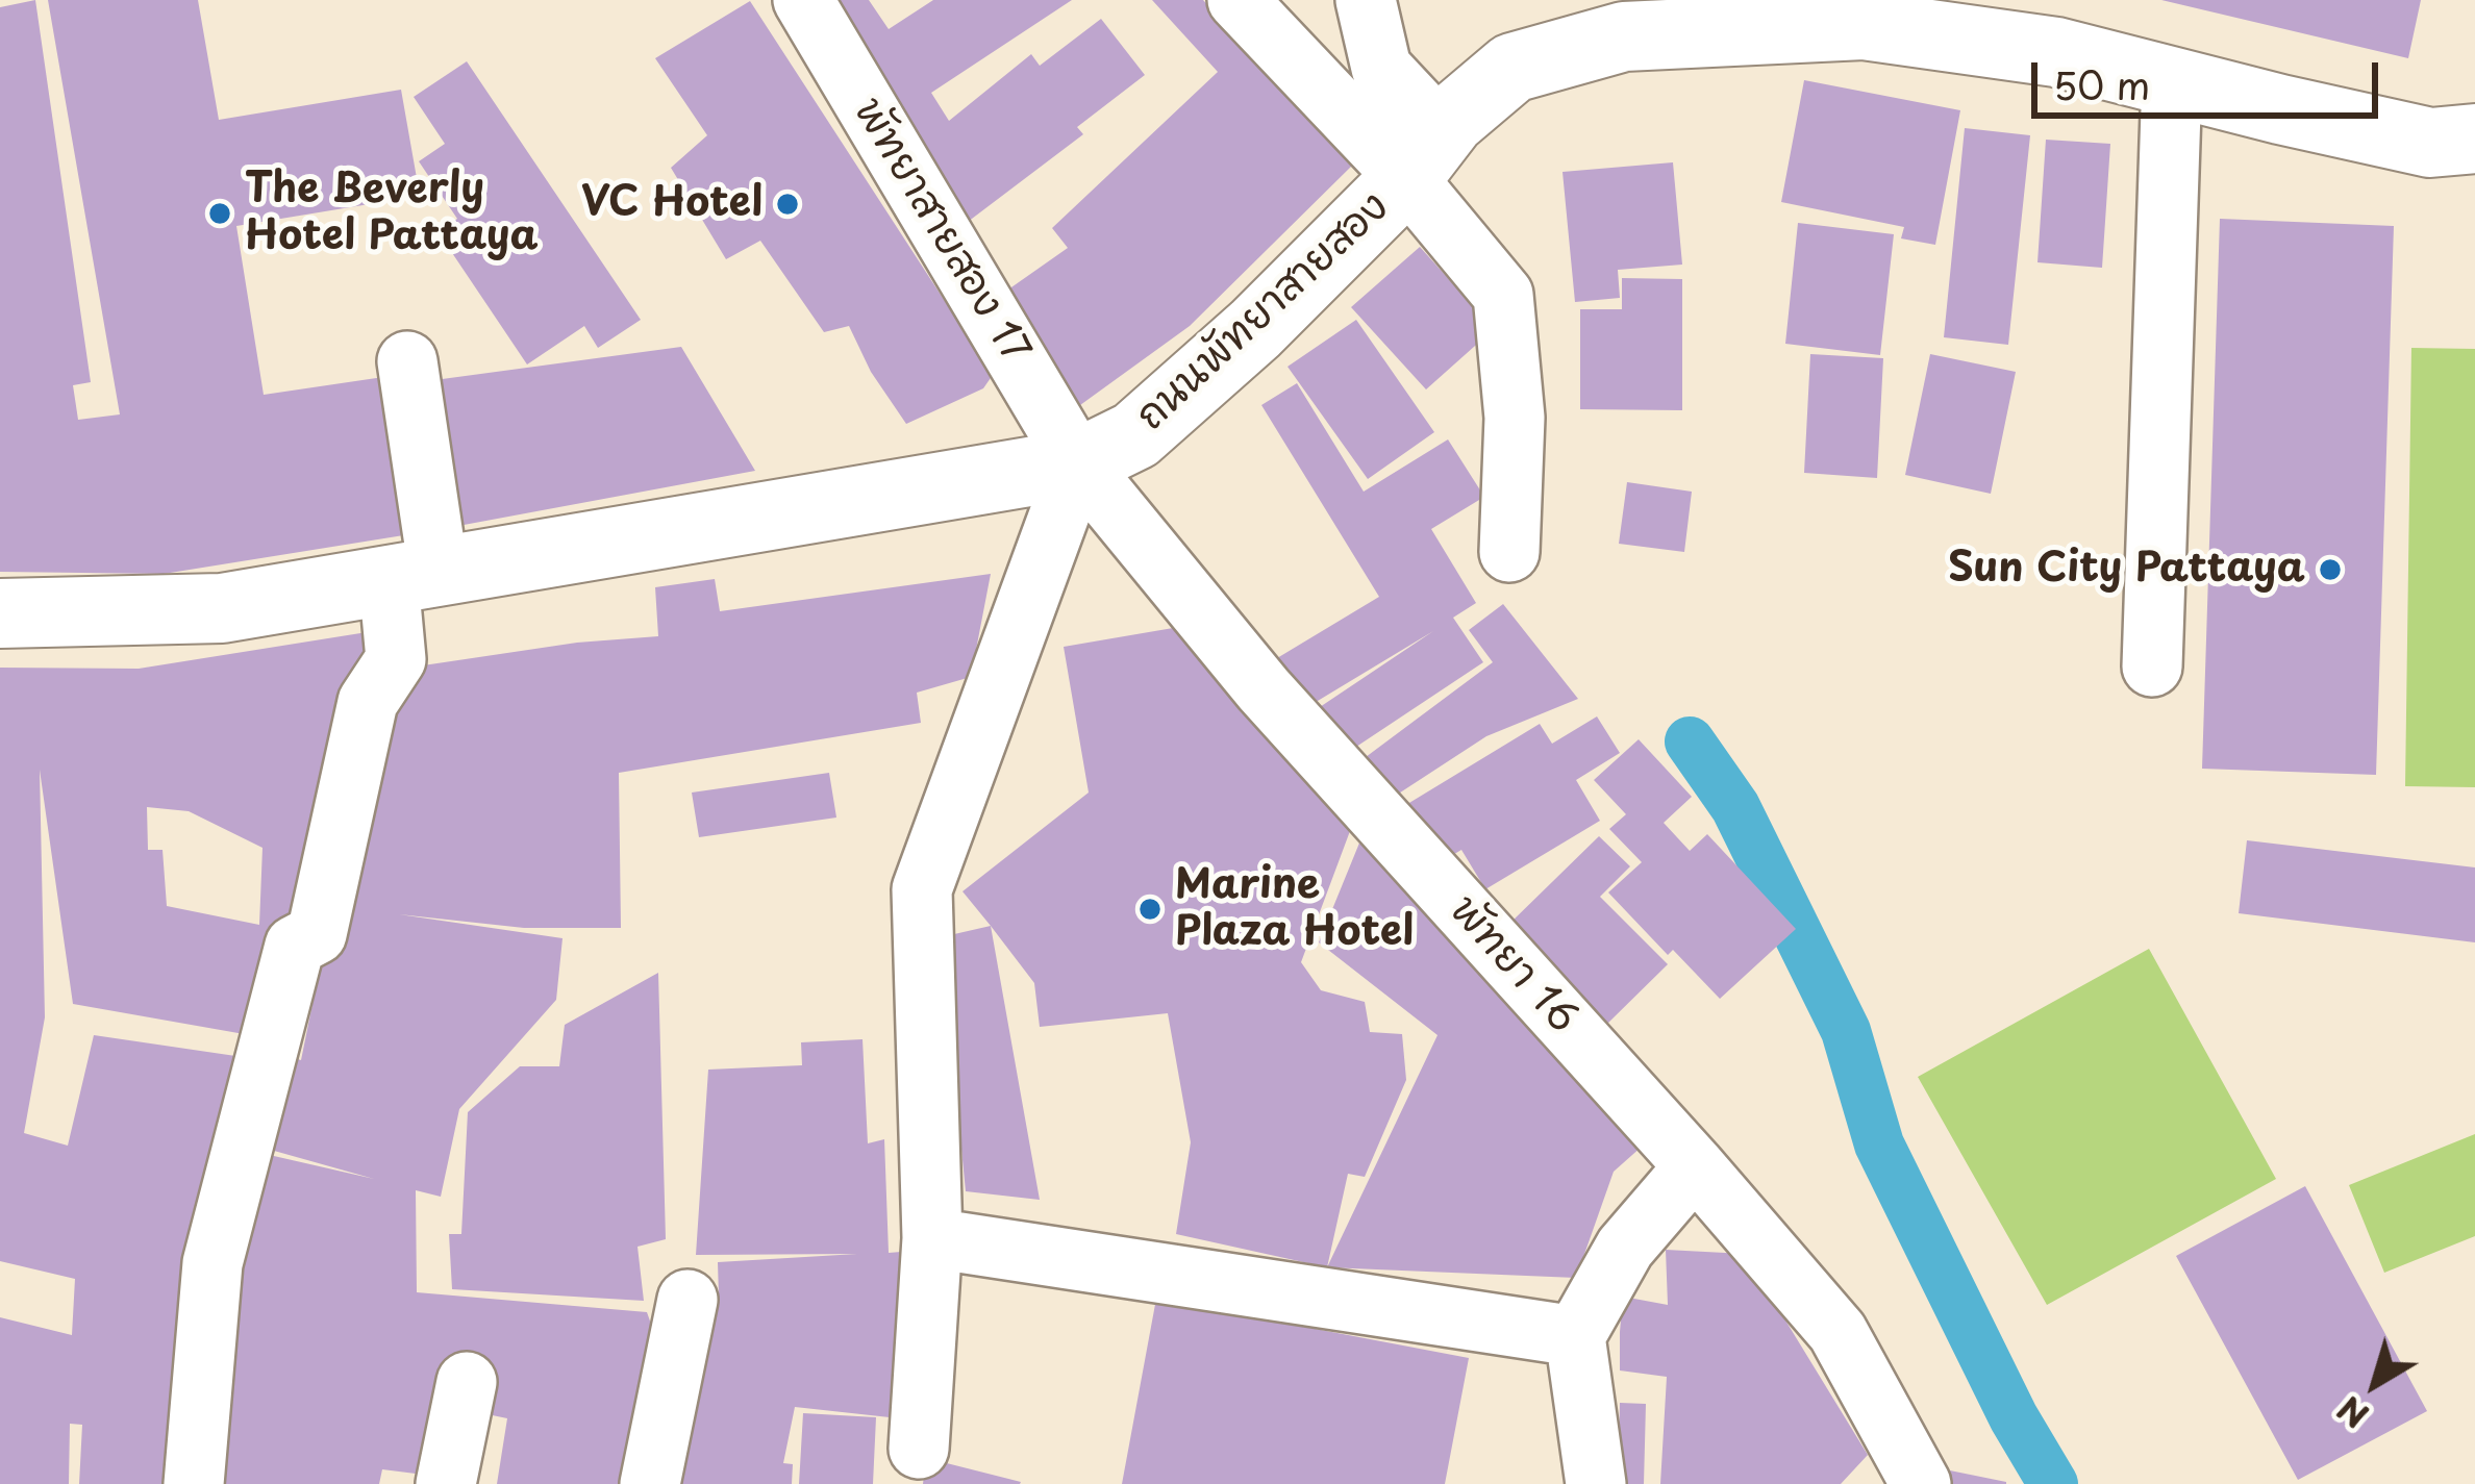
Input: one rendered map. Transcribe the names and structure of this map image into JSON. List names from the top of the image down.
{
  "streets": {
    "main road": ["ถนนพัทยาสายสอง"],
    "street": ["พัทยาสายสอง 17", "พัทยา 16"]
  },
  "crossings": [
    ["พัทยาสายสอง 17", "ถนนพัทยาสายสอง"],
    ["พัทยาสายสอง 17", "พัทยา 16"],
    ["ถนนพัทยาสายสอง", "พัทยา 16"]
  ],
  "places": [
    "VC Hotel",
    "The Beverly Hotel Pattaya",
    "Sun City Pattaya",
    "Marine Plaza Hotel"
  ],
  "scale_bar": "50 m",
  "north": "bottom left"
}
